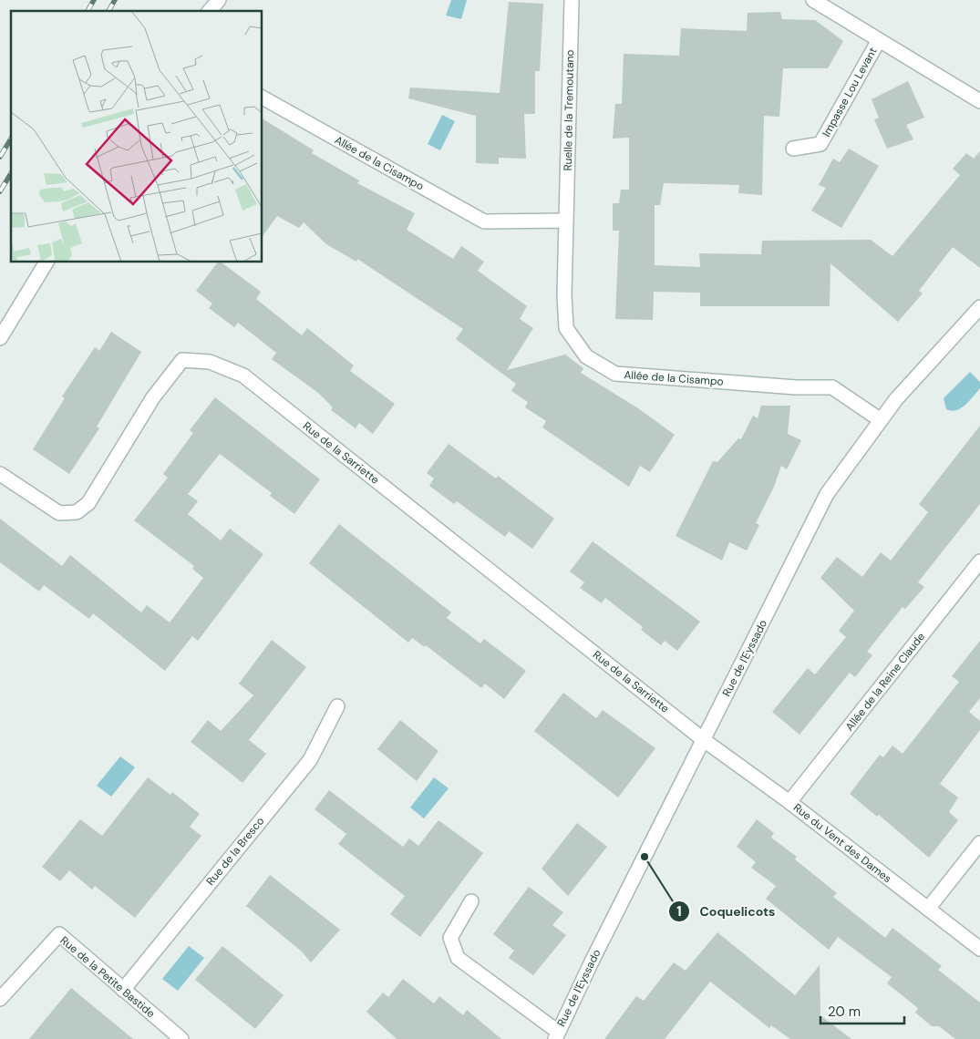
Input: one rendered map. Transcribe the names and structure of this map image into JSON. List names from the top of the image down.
{
  "streets": {
    "street": [
      "Impasse Lou Levant",
      "Ruelle de la Tremoutano",
      "Allée de la Cisampo",
      "Rue de la Sarriette",
      "Rue de l'Eyssado",
      "Allée de la Reine Claude",
      "Rue du Vent des Dames",
      "Rue de la Bresco",
      "Rue de la Petite Bastide"
    ]
  },
  "crossings": [
    ["Ruelle de la Tremoutano", "Allée de la Cisampo"],
    ["Allée de la Cisampo", "Rue de l'Eyssado"],
    ["Rue de la Sarriette", "Rue de l'Eyssado"],
    ["Rue de la Sarriette", "Rue du Vent des Dames"],
    ["Rue de l'Eyssado", "Rue du Vent des Dames"],
    ["Allée de la Reine Claude", "Rue du Vent des Dames"],
    ["Rue de la Bresco", "Rue de la Petite Bastide"]
  ],
  "places": ["Coquelicots"],
  "scale_bar": "20 m"
}
